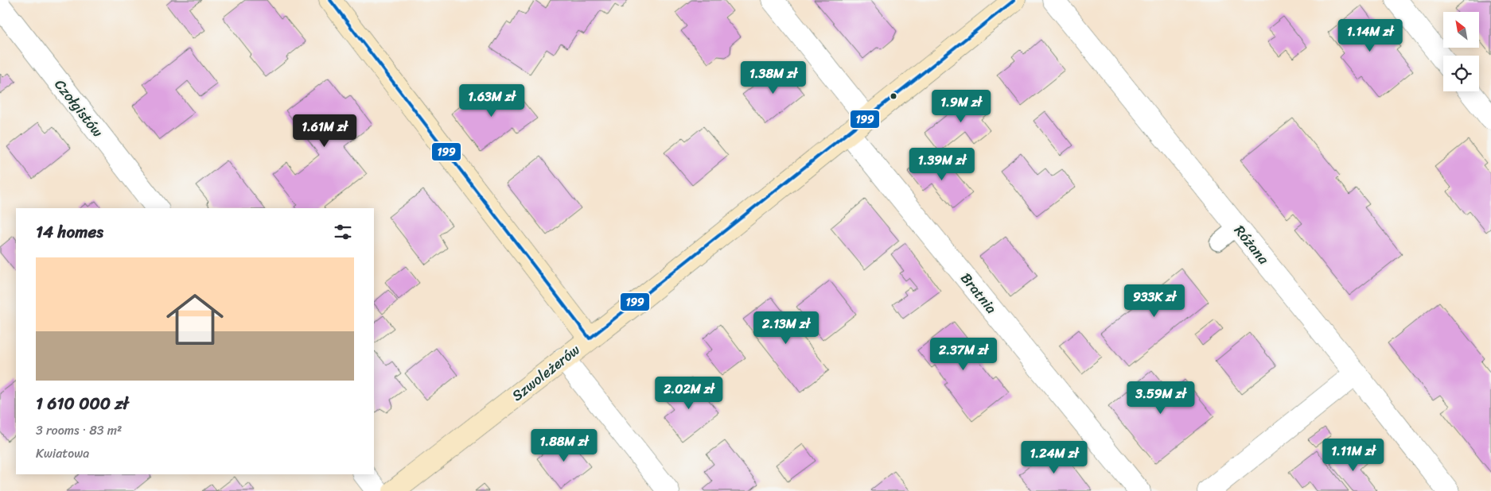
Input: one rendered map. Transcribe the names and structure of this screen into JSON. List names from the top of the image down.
{
  "streets": {
    "street": [
      "Czołgistów",
      "Różana",
      "Bratnia",
      "Szwoleżerów"
    ]
  },
  "crossings": [
    ["Bratnia", "Szwoleżerów"]
  ],
  "lines": ["transit line 199"],
  "north": "top left",
  "page": {
    "price": [
      "1.14M zł",
      "1.38M zł",
      "1.63M zł",
      "1.9M zł",
      "1.61M zł",
      "1.39M zł",
      "933K zł",
      "2.13M zł",
      "2.37M zł",
      "2.02M zł",
      "3.59M zł",
      "1.88M zł",
      "1.11M zł",
      "1.24M zł"
    ],
    "heading": "14 homes",
    "list": [
      {
        "name": "1 610 000 zł",
        "note": "3 rooms · 83 m² · Kwiatowa"
      }
    ]
  }
}
